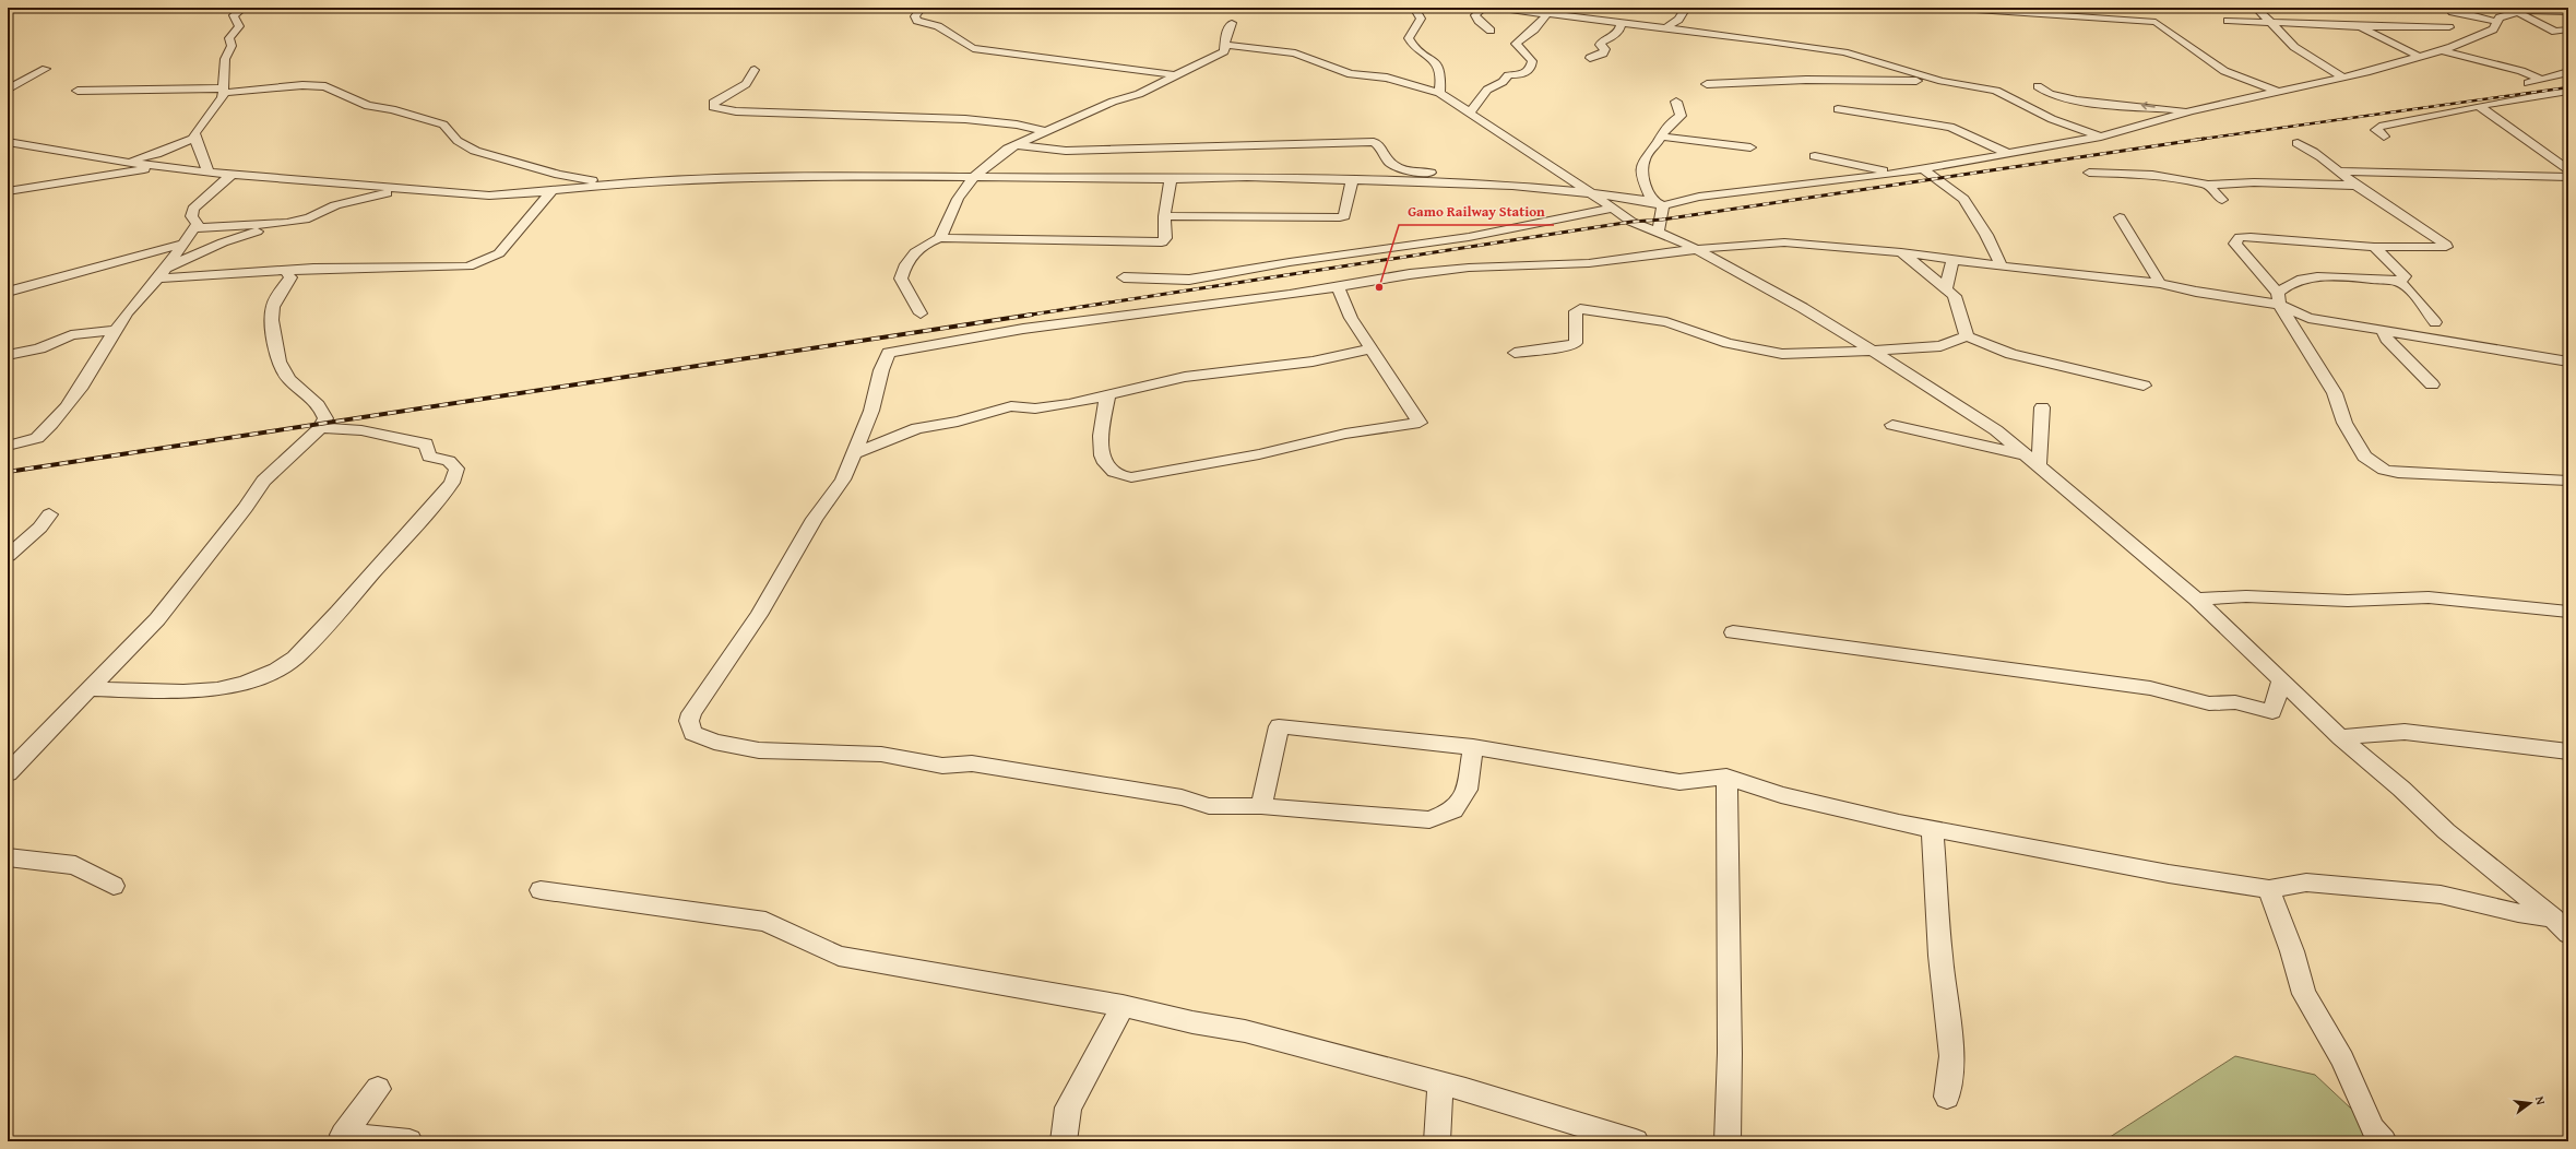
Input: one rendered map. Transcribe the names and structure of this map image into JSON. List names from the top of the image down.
{
  "places": ["Gamo Railway Station"],
  "north": "right"
}
